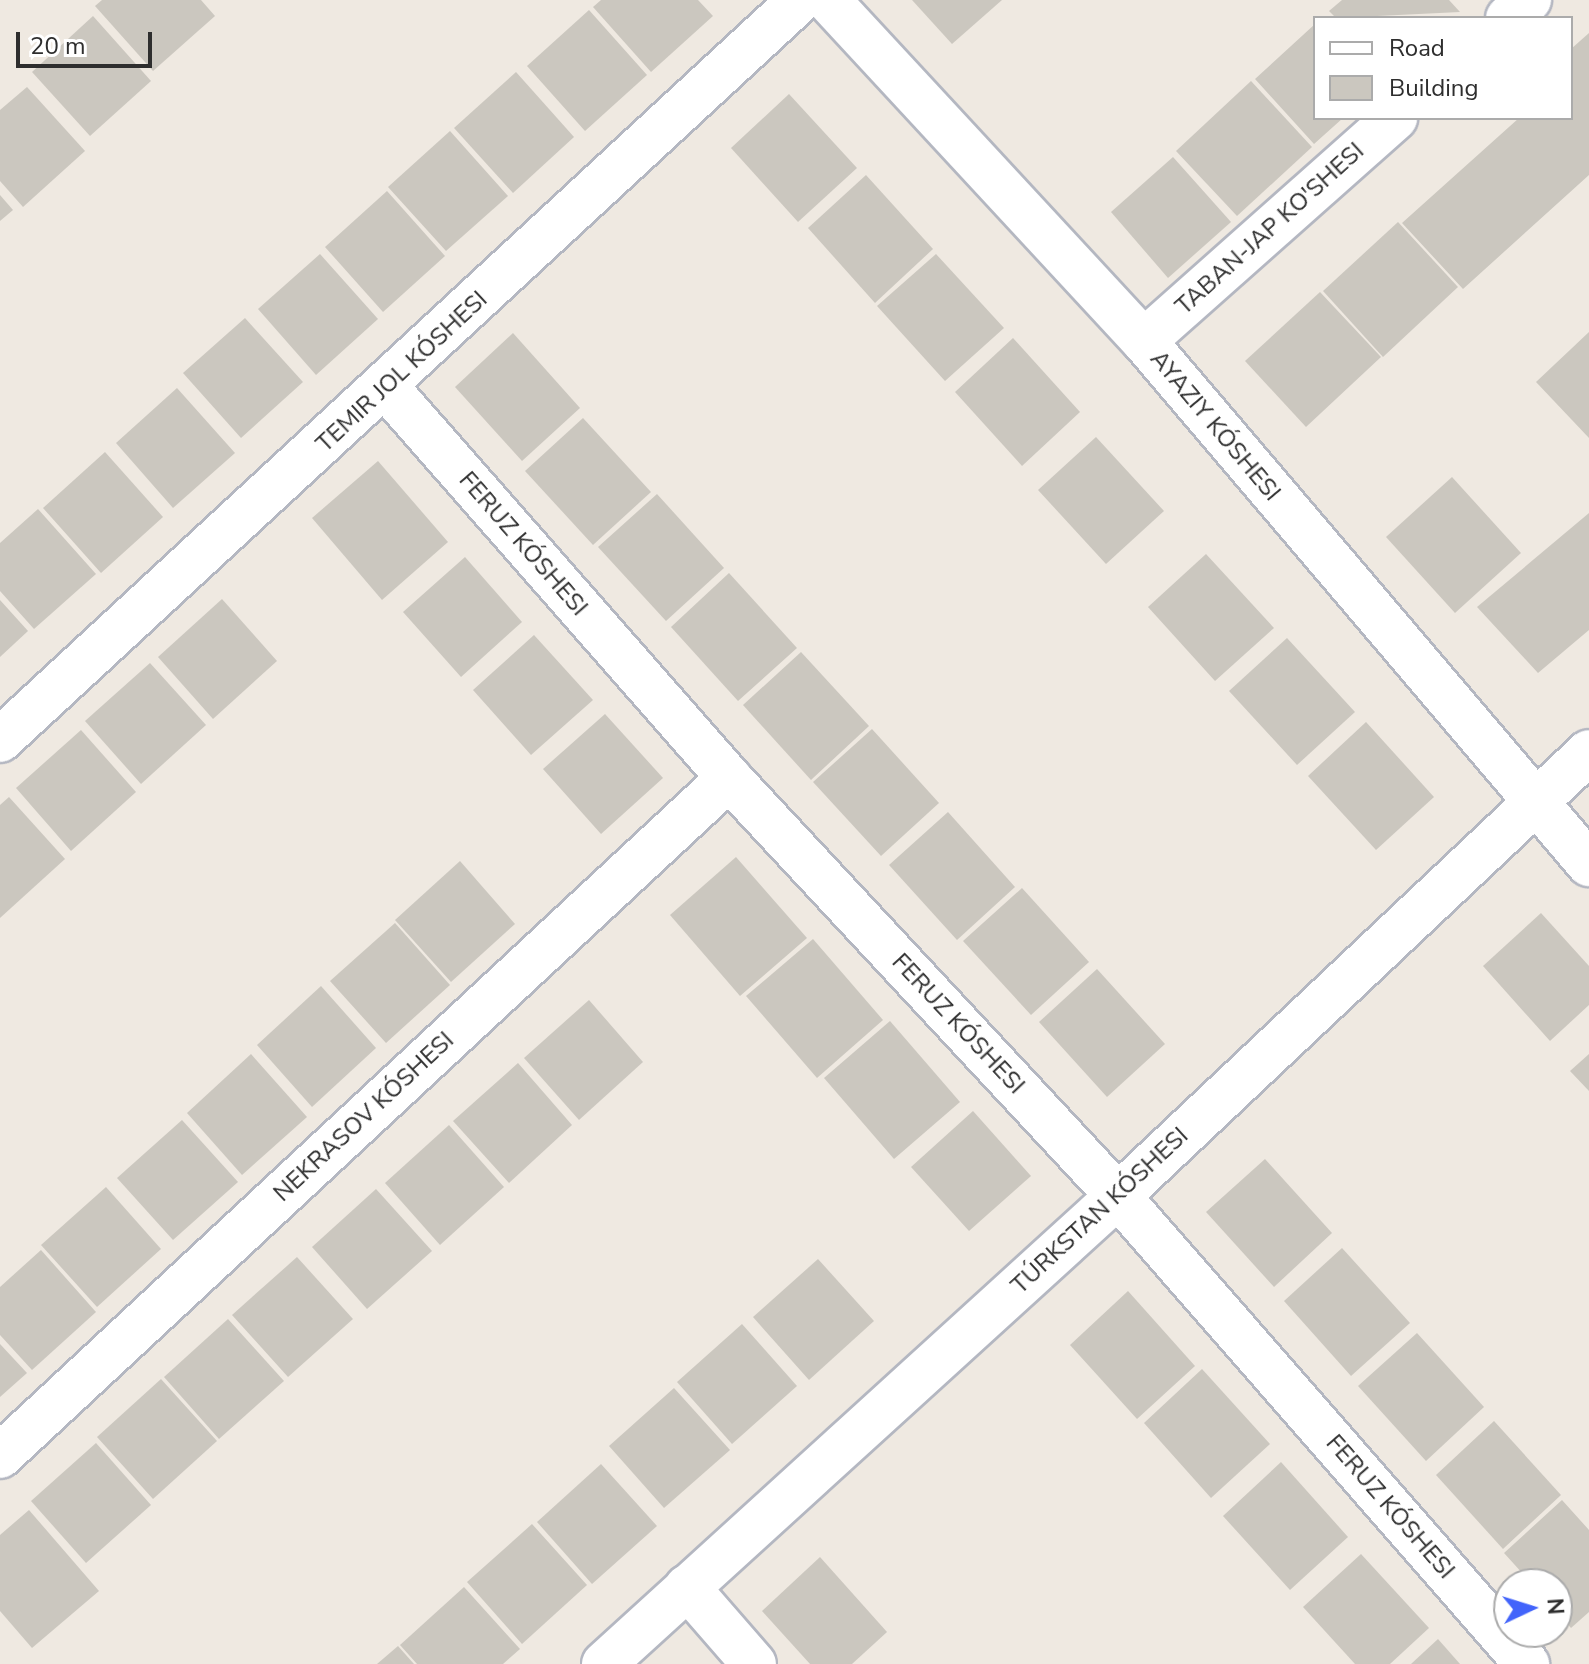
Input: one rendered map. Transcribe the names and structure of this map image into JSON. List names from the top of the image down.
{
  "streets": {
    "street": [
      "TABAN-JAP KO'SHESI",
      "TEMIR JOL KÓSHESI",
      "AYAZIY KÓSHESI",
      "FERUZ KÓSHESI",
      "NEKRASOV KÓSHESI",
      "TÚRKSTAN KÓSHESI"
    ]
  },
  "crossings": [
    ["TABAN-JAP KO'SHESI", "AYAZIY KÓSHESI"],
    ["TEMIR JOL KÓSHESI", "FERUZ KÓSHESI"],
    ["AYAZIY KÓSHESI", "TÚRKSTAN KÓSHESI"],
    ["FERUZ KÓSHESI", "NEKRASOV KÓSHESI"],
    ["FERUZ KÓSHESI", "TÚRKSTAN KÓSHESI"]
  ],
  "legend": ["Road", "Building"],
  "scale_bar": "20 m",
  "north": "right"
}
